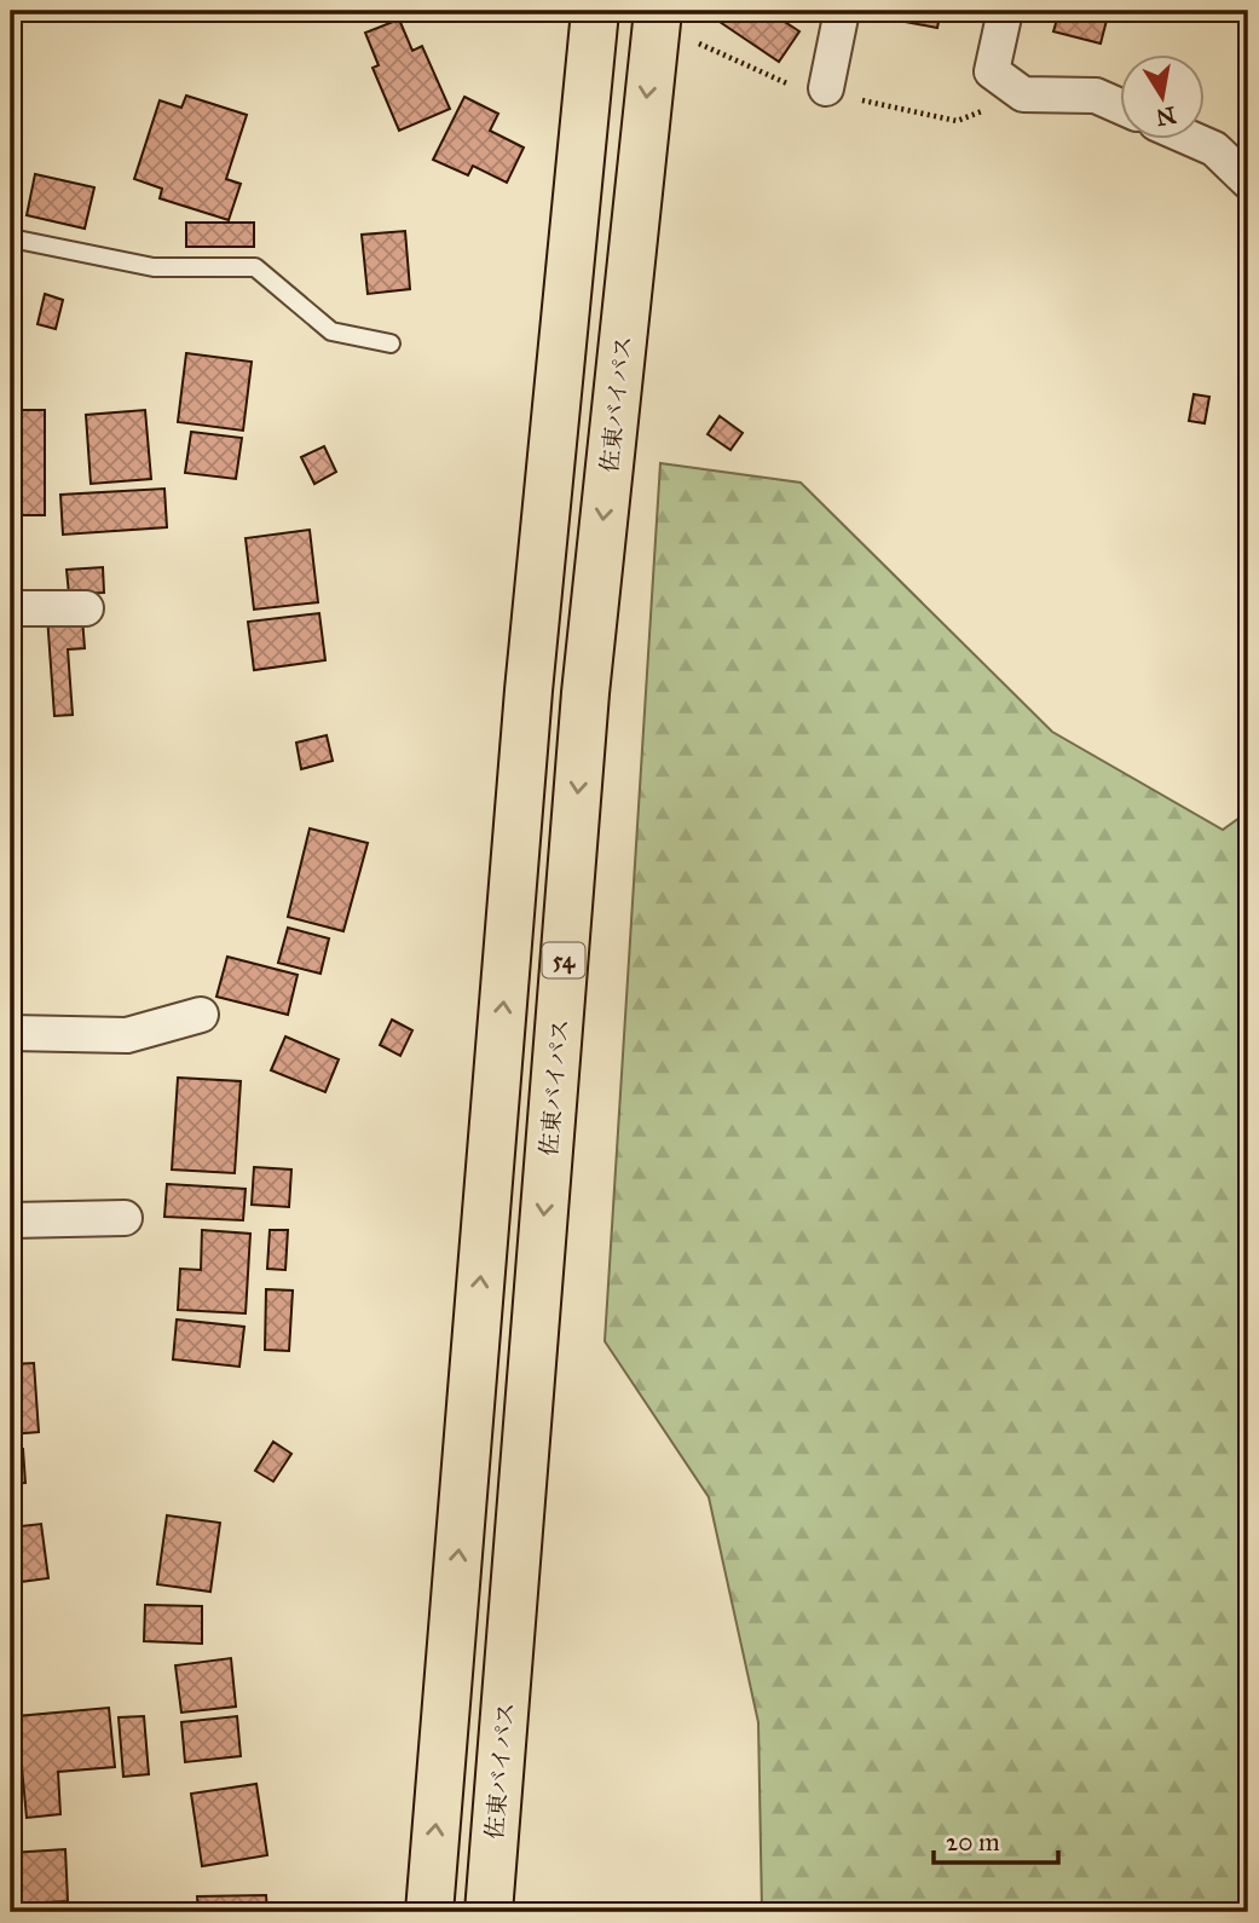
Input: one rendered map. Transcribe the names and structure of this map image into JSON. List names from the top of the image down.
{
  "streets": {
    "highway": ["佐東バイパス", "54"]
  },
  "scale_bar": "20 m",
  "north": "bottom"
}
